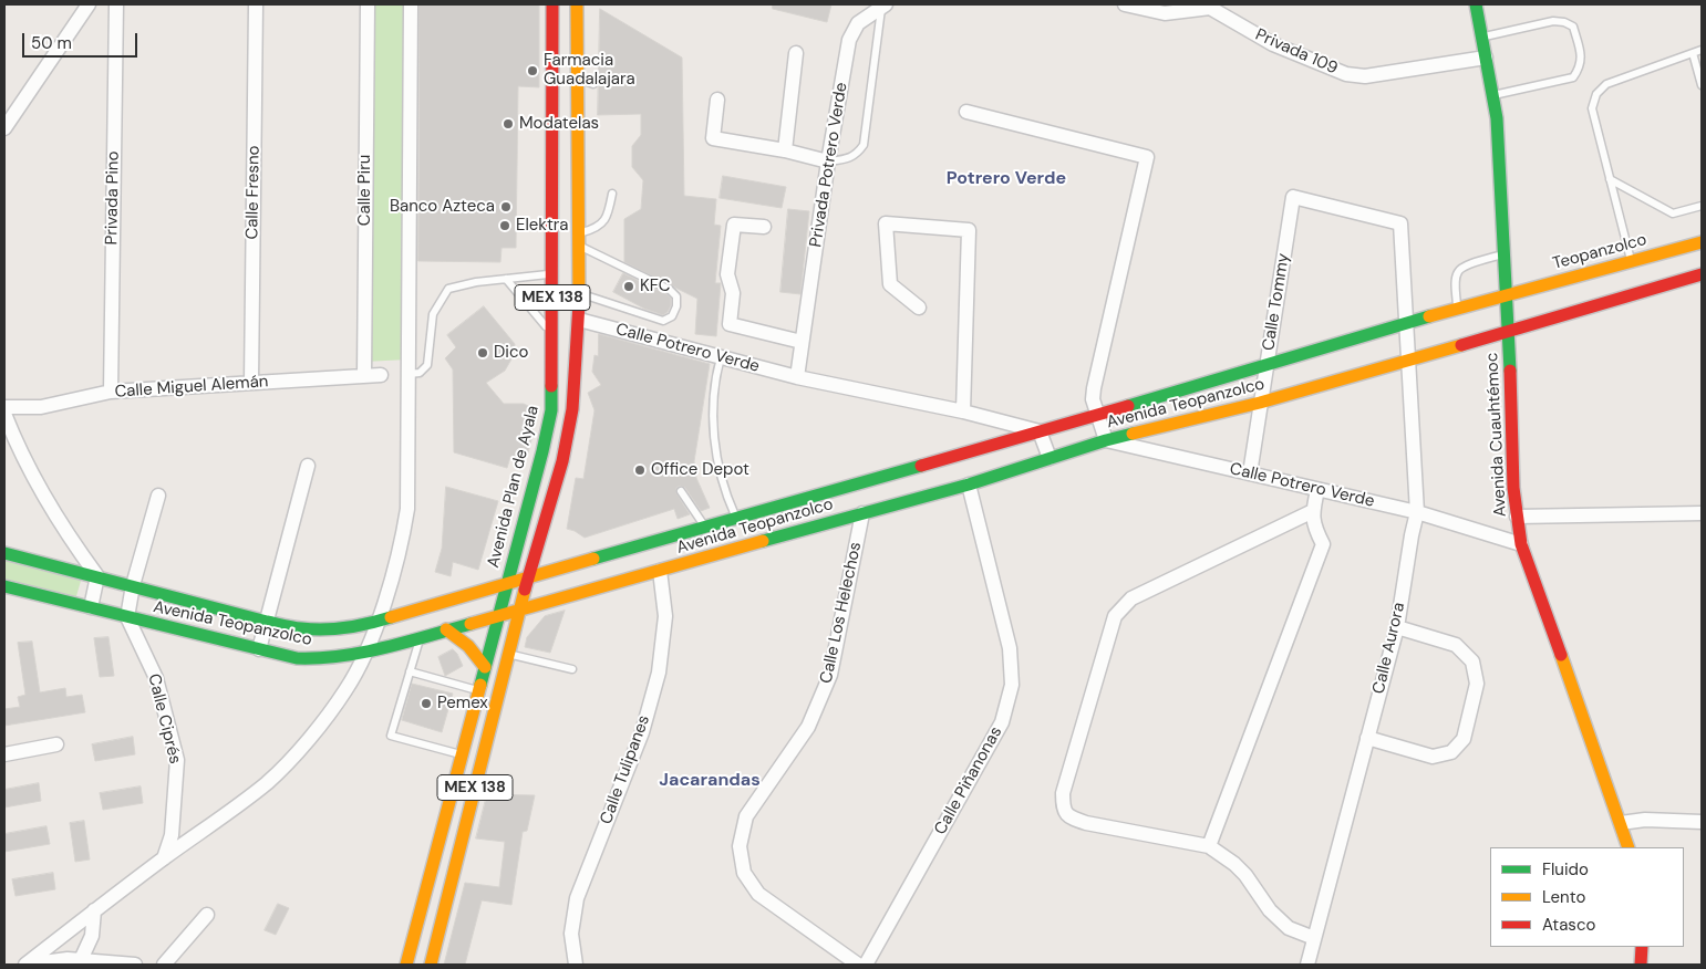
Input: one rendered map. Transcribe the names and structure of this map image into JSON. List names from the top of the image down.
{
  "streets": {
    "main road": [
      "Teopanzolco",
      "MEX 138",
      "Avenida Teopanzolco",
      "Avenida Cuauhtémoc",
      "Avenida Plan de Ayala"
    ],
    "street": [
      "Privada 109",
      "Privada Potrero Verde",
      "Calle Piru",
      "Calle Fresno",
      "Privada Pino",
      "Calle Tommy",
      "Calle Potrero Verde",
      "Calle Miguel Alemán",
      "Calle Los Helechos",
      "Calle Aurora",
      "Calle Ciprés",
      "Calle Tulipanes",
      "Calle Piñanonas"
    ]
  },
  "crossings": [
    ["Privada 109", "Avenida Cuauhtémoc"],
    ["Calle Piru", "Calle Miguel Alemán"],
    ["Calle Fresno", "Calle Miguel Alemán"],
    ["Privada Pino", "Calle Miguel Alemán"],
    ["Teopanzolco", "Avenida Teopanzolco"],
    ["Teopanzolco", "Avenida Cuauhtémoc"],
    ["MEX 138", "Calle Potrero Verde"],
    ["MEX 138", "Avenida Teopanzolco"],
    ["Calle Tommy", "Calle Potrero Verde"],
    ["Calle Tommy", "Avenida Teopanzolco"],
    ["Calle Tommy", "Calle Aurora"],
    ["Calle Potrero Verde", "Avenida Teopanzolco"],
    ["Calle Potrero Verde", "Avenida Cuauhtémoc"],
    ["Calle Potrero Verde", "Calle Aurora"],
    ["Avenida Teopanzolco", "Avenida Cuauhtémoc"],
    ["Avenida Teopanzolco", "Avenida Plan de Ayala"],
    ["Avenida Teopanzolco", "Calle Los Helechos"],
    ["Avenida Teopanzolco", "Calle Aurora"],
    ["Avenida Teopanzolco", "Calle Ciprés"],
    ["Avenida Teopanzolco", "Calle Tulipanes"],
    ["Avenida Teopanzolco", "Calle Piñanonas"]
  ],
  "districts": ["Potrero Verde", "Jacarandas"],
  "places": [
    "Farmacia Guadalajara",
    "Modatelas",
    "Banco Azteca",
    "Elektra",
    "KFC",
    "Dico",
    "Office Depot",
    "Pemex"
  ],
  "legend": ["Fluido", "Lento", "Atasco"],
  "scale_bar": "50 m"
}
